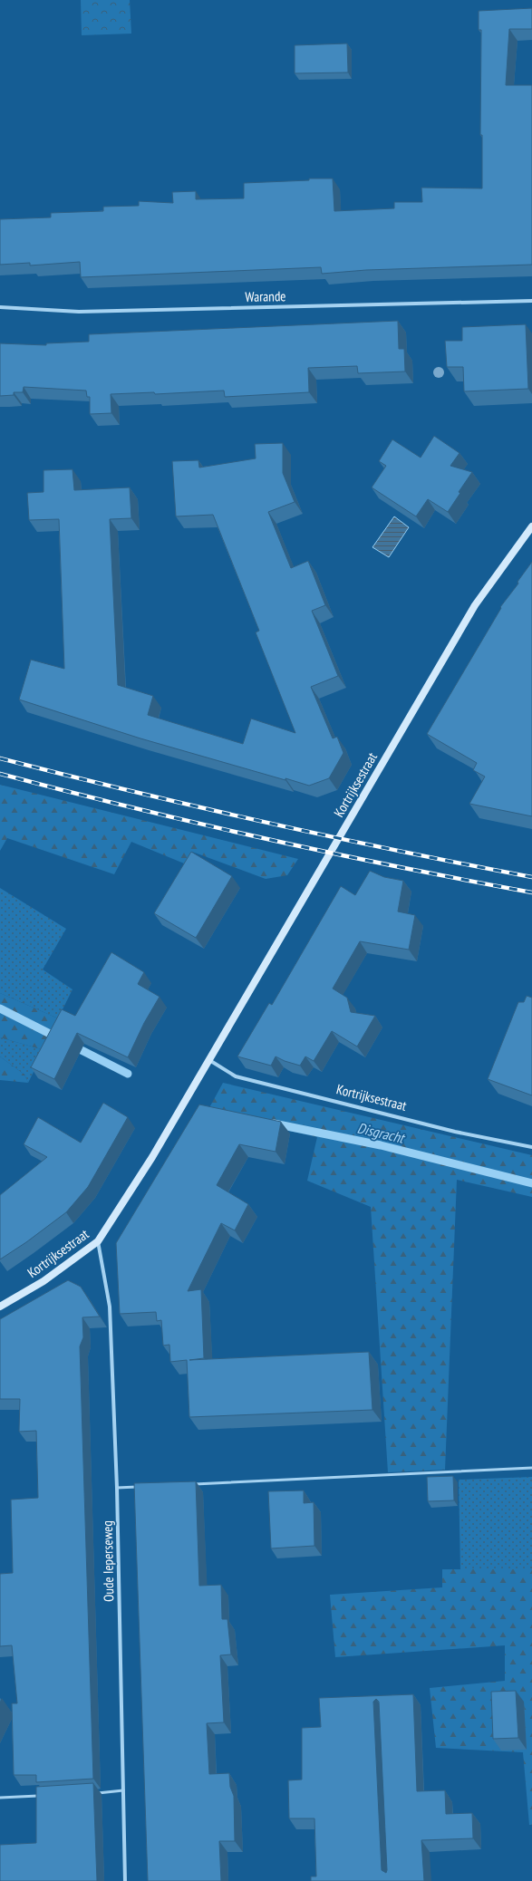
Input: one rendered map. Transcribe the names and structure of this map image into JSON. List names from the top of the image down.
{
  "streets": {
    "street": ["Warande", "Kortrijksestraat", "Oude Ieperseweg"]
  },
  "crossings": [
    ["Kortrijksestraat", "Oude Ieperseweg"]
  ],
  "water": ["Disgracht"]
}
